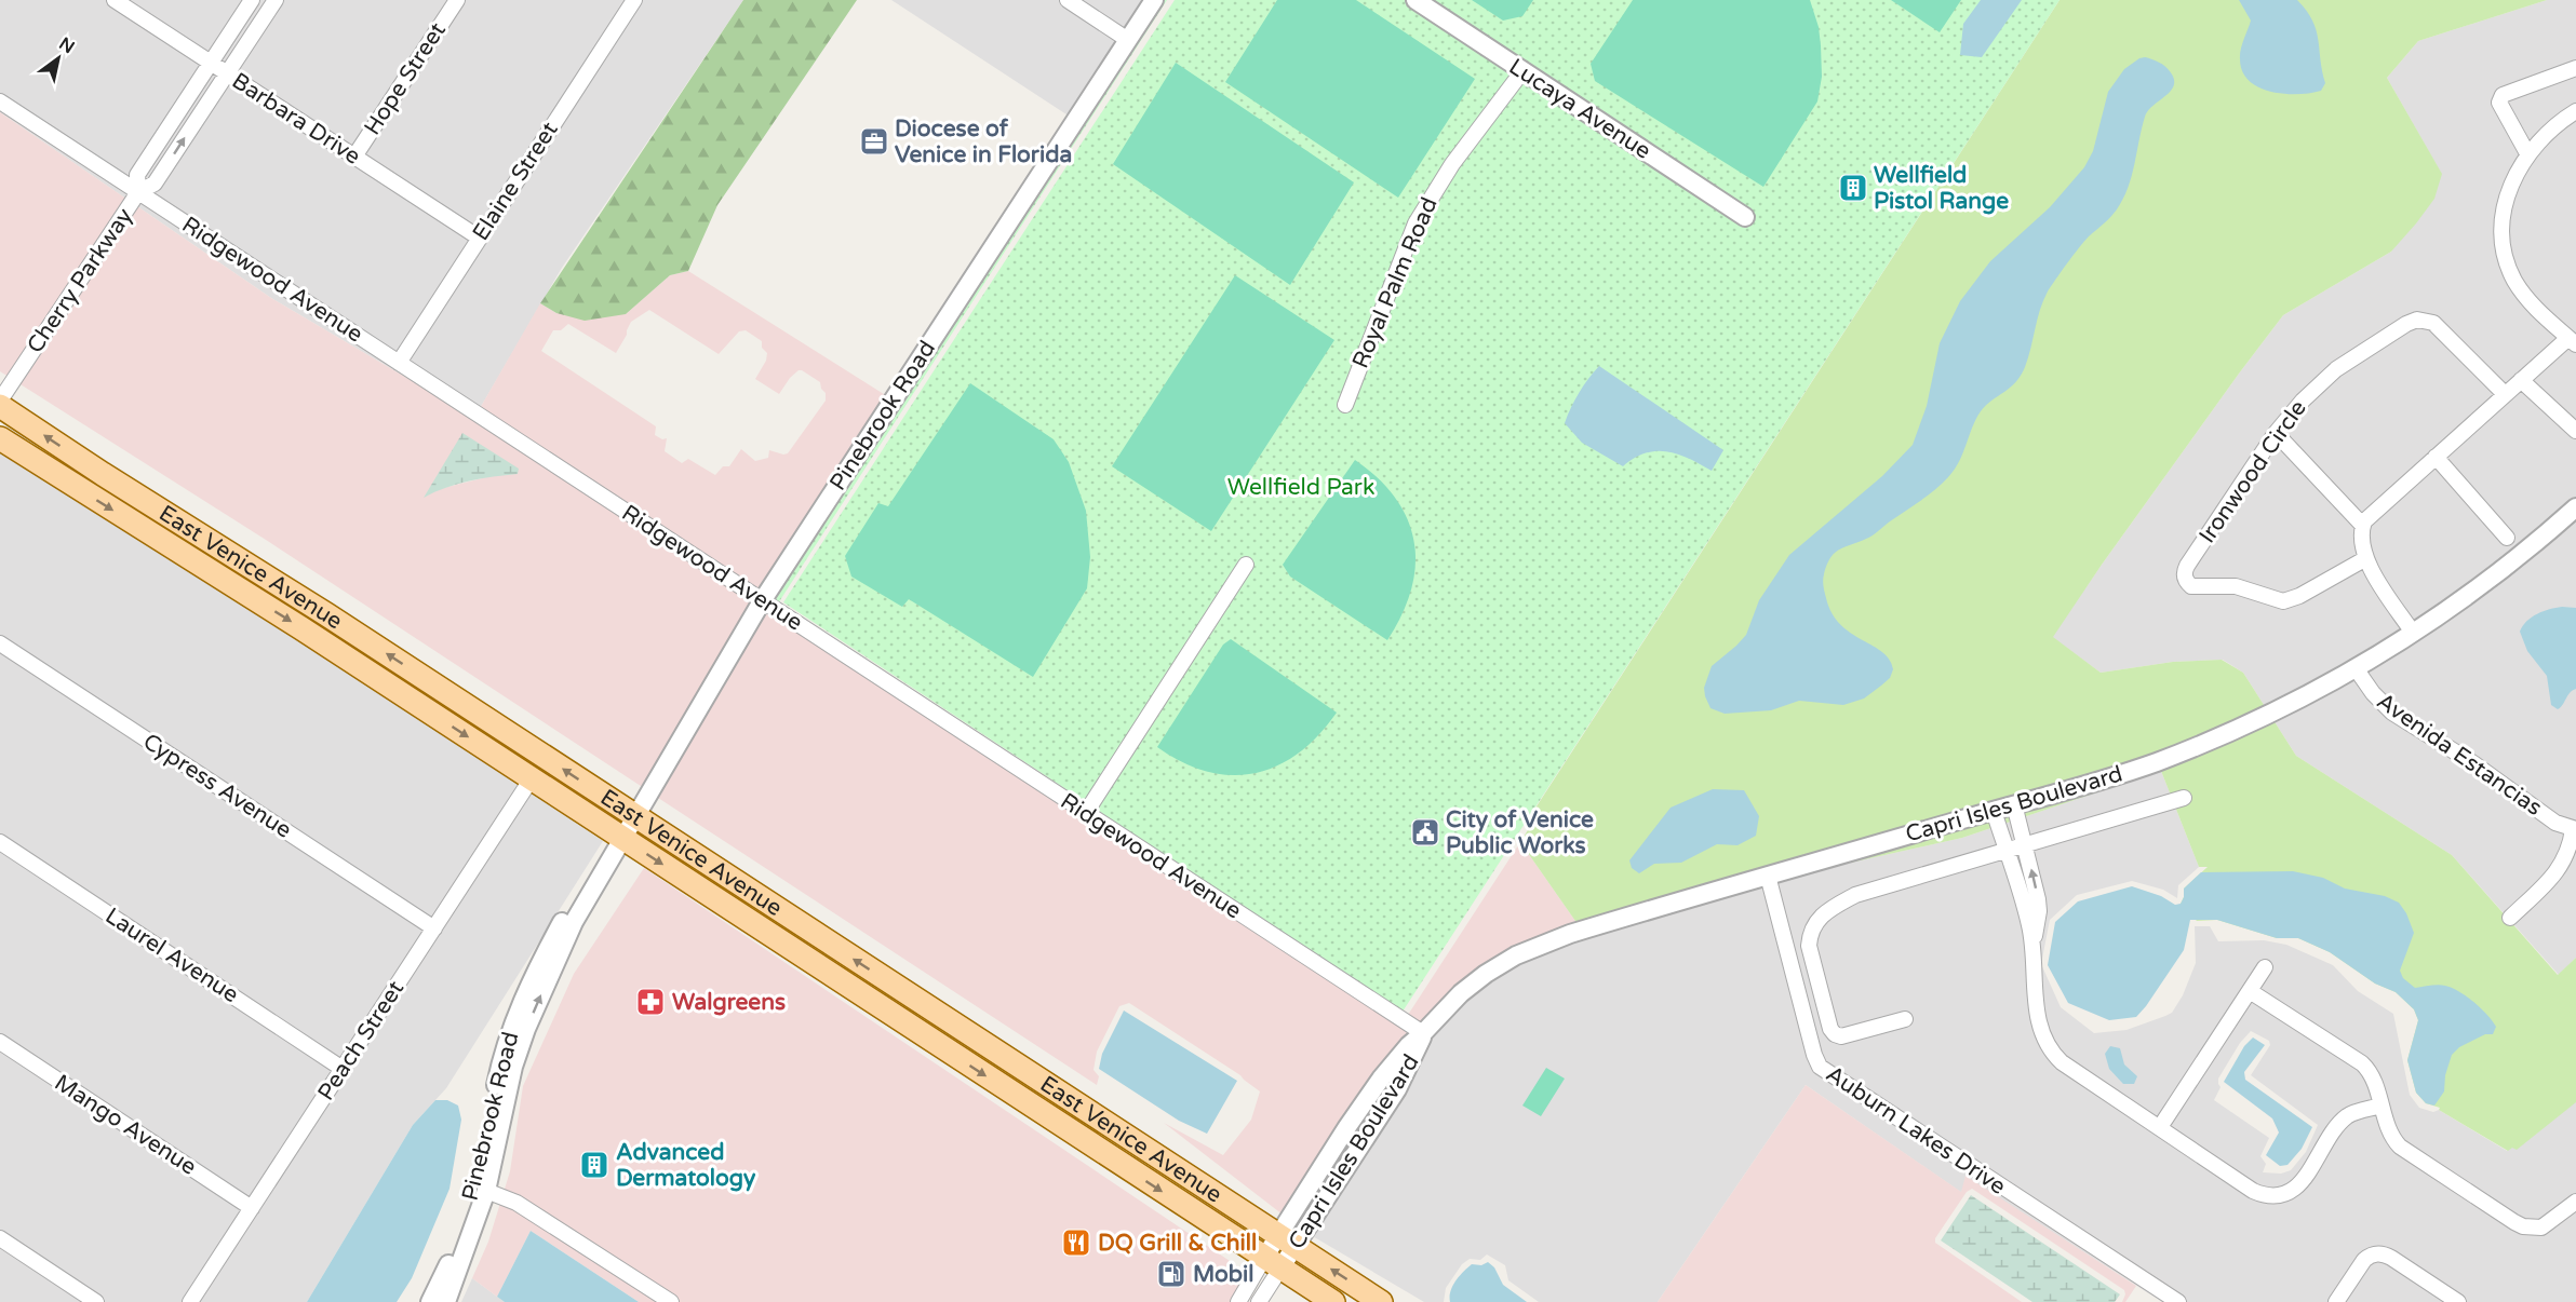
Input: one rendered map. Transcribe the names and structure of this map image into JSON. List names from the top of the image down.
{
  "streets": {
    "main road": ["East Venice Avenue"],
    "street": [
      "Hope Street",
      "Lucaya Avenue",
      "Barbara Drive",
      "Elaine Street",
      "Ridgewood Avenue",
      "Cherry Parkway",
      "Royal Palm Road",
      "Pinebrook Road",
      "Ironwood Circle",
      "Avenida Estancias",
      "Cypress Avenue",
      "Capri Isles Boulevard",
      "Laurel Avenue",
      "Peach Street",
      "Mango Avenue",
      "Auburn Lakes Drive"
    ]
  },
  "crossings": [
    ["Hope Street", "Barbara Drive"],
    ["Lucaya Avenue", "Royal Palm Road"],
    ["Barbara Drive", "Elaine Street"],
    ["Elaine Street", "Ridgewood Avenue"],
    ["Ridgewood Avenue", "Cherry Parkway"],
    ["Ridgewood Avenue", "Pinebrook Road"],
    ["Ridgewood Avenue", "Capri Isles Boulevard"],
    ["Pinebrook Road", "East Venice Avenue"],
    ["East Venice Avenue", "Capri Isles Boulevard"],
    ["East Venice Avenue", "Peach Street"],
    ["Avenida Estancias", "Capri Isles Boulevard"],
    ["Cypress Avenue", "Peach Street"],
    ["Capri Isles Boulevard", "Auburn Lakes Drive"],
    ["Laurel Avenue", "Peach Street"],
    ["Peach Street", "Mango Avenue"]
  ],
  "parks": ["Wellfield Park"],
  "places": {
    "office": ["Diocese of Venice in Florida"],
    "building": ["Wellfield Pistol Range", "Advanced Dermatology"],
    "public building": ["City of Venice Public Works"],
    "pharmacy": ["Walgreens"],
    "restaurant": ["DQ Grill & Chill"],
    "fuel station": ["Mobil"]
  },
  "north": "top right"
}
